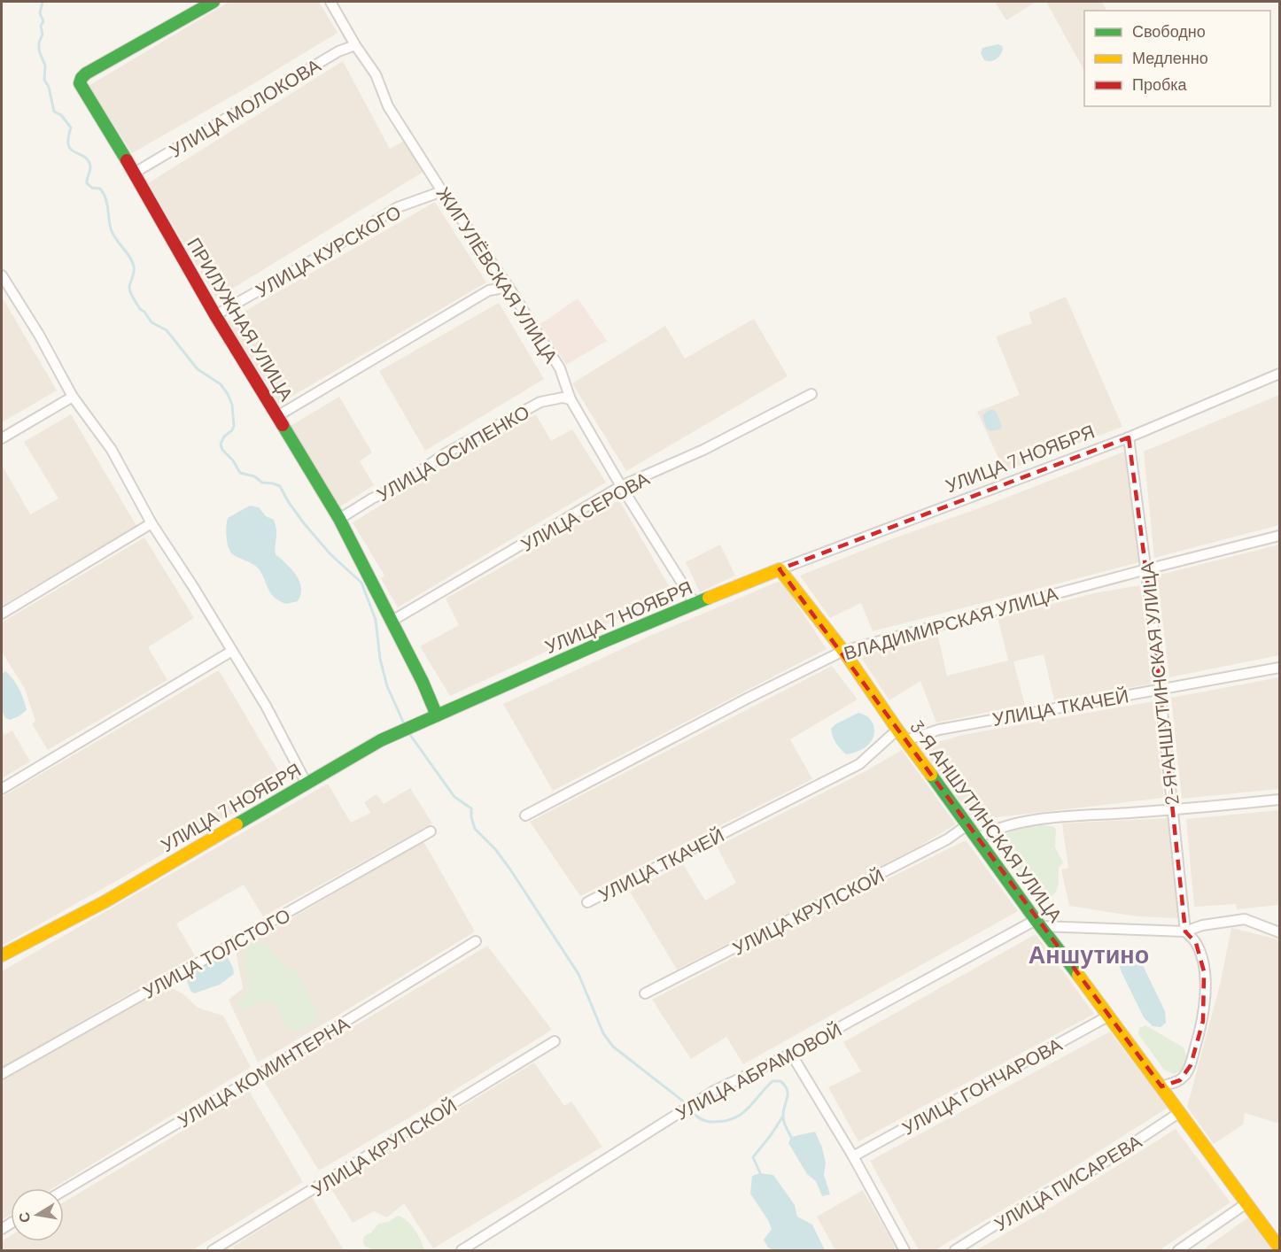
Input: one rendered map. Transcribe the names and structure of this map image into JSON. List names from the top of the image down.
{
  "streets": {
    "street": [
      "УЛИЦА МОЛОКОВА",
      "УЛИЦА КУРСКОГО",
      "ЖИГУЛЁВСКАЯ УЛИЦА",
      "ПРИЛУЖНАЯ УЛИЦА",
      "УЛИЦА ОСИПЕНКО",
      "УЛИЦА 7 НОЯБРЯ",
      "УЛИЦА СЕРОВА",
      "ВЛАДИМИРСКАЯ УЛИЦА",
      "2-Я АНШУТИНСКАЯ УЛИЦА",
      "УЛИЦА ТКАЧЕЙ",
      "3-Я АНШУТИНСКАЯ УЛИЦА",
      "УЛИЦА КРУПСКОЙ",
      "УЛИЦА ТОЛСТОГО",
      "УЛИЦА АБРАМОВОЙ",
      "УЛИЦА КОМИНТЕРНА",
      "УЛИЦА ГОНЧАРОВА",
      "УЛИЦА ПИСАРЕВА"
    ]
  },
  "crossings": [
    ["УЛИЦА МОЛОКОВА", "ЖИГУЛЁВСКАЯ УЛИЦА"],
    ["УЛИЦА МОЛОКОВА", "ПРИЛУЖНАЯ УЛИЦА"],
    ["УЛИЦА КУРСКОГО", "ЖИГУЛЁВСКАЯ УЛИЦА"],
    ["УЛИЦА КУРСКОГО", "ПРИЛУЖНАЯ УЛИЦА"],
    ["ЖИГУЛЁВСКАЯ УЛИЦА", "УЛИЦА ОСИПЕНКО"],
    ["ЖИГУЛЁВСКАЯ УЛИЦА", "УЛИЦА 7 НОЯБРЯ"],
    ["ЖИГУЛЁВСКАЯ УЛИЦА", "УЛИЦА СЕРОВА"],
    ["ПРИЛУЖНАЯ УЛИЦА", "УЛИЦА ОСИПЕНКО"],
    ["ПРИЛУЖНАЯ УЛИЦА", "УЛИЦА 7 НОЯБРЯ"],
    ["ПРИЛУЖНАЯ УЛИЦА", "УЛИЦА СЕРОВА"],
    ["УЛИЦА 7 НОЯБРЯ", "2-Я АНШУТИНСКАЯ УЛИЦА"],
    ["УЛИЦА 7 НОЯБРЯ", "3-Я АНШУТИНСКАЯ УЛИЦА"],
    ["ВЛАДИМИРСКАЯ УЛИЦА", "2-Я АНШУТИНСКАЯ УЛИЦА"],
    ["ВЛАДИМИРСКАЯ УЛИЦА", "3-Я АНШУТИНСКАЯ УЛИЦА"],
    ["2-Я АНШУТИНСКАЯ УЛИЦА", "УЛИЦА ТКАЧЕЙ"],
    ["УЛИЦА ТКАЧЕЙ", "3-Я АНШУТИНСКАЯ УЛИЦА"],
    ["3-Я АНШУТИНСКАЯ УЛИЦА", "УЛИЦА КРУПСКОЙ"],
    ["3-Я АНШУТИНСКАЯ УЛИЦА", "УЛИЦА АБРАМОВОЙ"],
    ["3-Я АНШУТИНСКАЯ УЛИЦА", "УЛИЦА ГОНЧАРОВА"],
    ["3-Я АНШУТИНСКАЯ УЛИЦА", "УЛИЦА ПИСАРЕВА"]
  ],
  "districts": ["Аншутино"],
  "legend": ["Свободно", "Медленно", "Пробка"],
  "north": "left"
}
